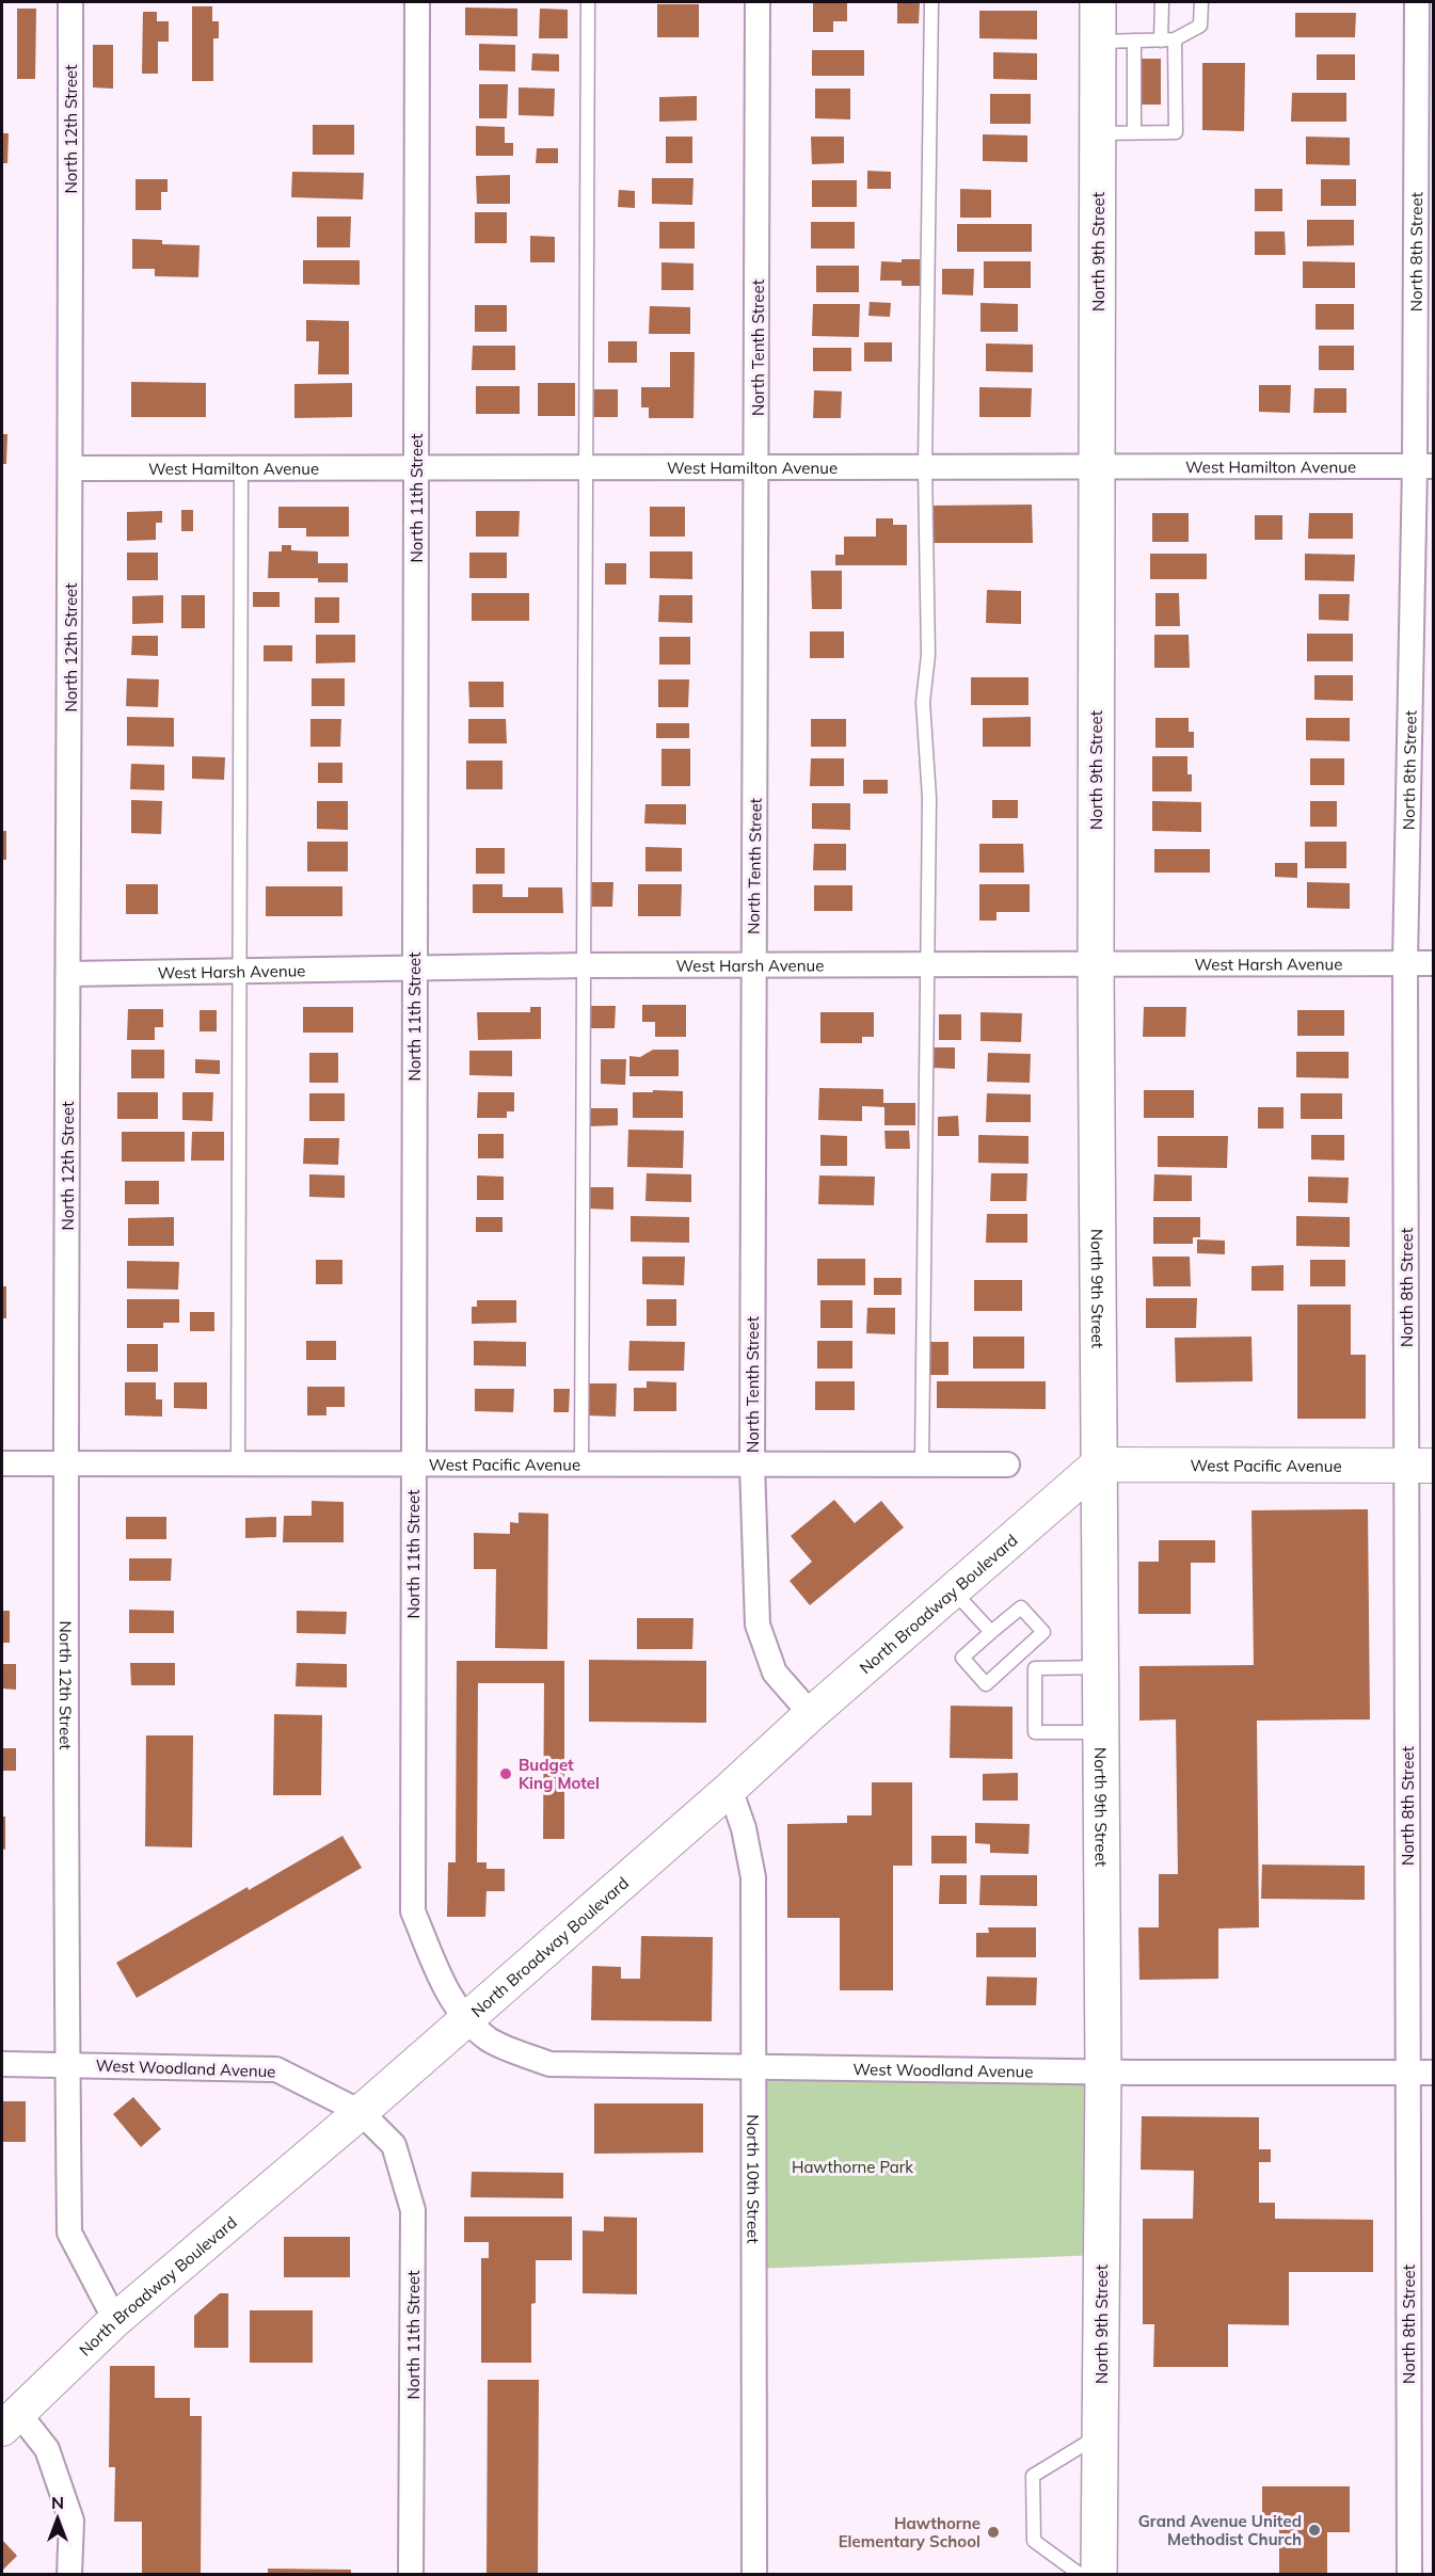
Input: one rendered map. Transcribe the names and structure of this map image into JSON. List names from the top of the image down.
{
  "streets": {
    "main road": ["North 9th Street", "West Pacific Avenue", "North Broadway Boulevard"],
    "street": [
      "North 12th Street",
      "North 8th Street",
      "North Tenth Street",
      "West Hamilton Avenue",
      "North 11th Street",
      "West Harsh Avenue",
      "West Woodland Avenue",
      "North 10th Street"
    ]
  },
  "crossings": [
    ["North 12th Street", "West Hamilton Avenue"],
    ["North 12th Street", "West Harsh Avenue"],
    ["North 12th Street", "West Pacific Avenue"],
    ["North 12th Street", "North Broadway Boulevard"],
    ["North 12th Street", "West Woodland Avenue"],
    ["North 9th Street", "West Hamilton Avenue"],
    ["North 9th Street", "West Harsh Avenue"],
    ["North 9th Street", "West Pacific Avenue"],
    ["North 9th Street", "North Broadway Boulevard"],
    ["North 9th Street", "West Woodland Avenue"],
    ["North 8th Street", "West Hamilton Avenue"],
    ["North 8th Street", "West Harsh Avenue"],
    ["North 8th Street", "West Pacific Avenue"],
    ["North 8th Street", "West Woodland Avenue"],
    ["North Tenth Street", "West Hamilton Avenue"],
    ["North Tenth Street", "West Harsh Avenue"],
    ["North Tenth Street", "West Pacific Avenue"],
    ["North Tenth Street", "North Broadway Boulevard"],
    ["West Hamilton Avenue", "North 11th Street"],
    ["North 11th Street", "West Harsh Avenue"],
    ["North 11th Street", "West Pacific Avenue"],
    ["North 11th Street", "North Broadway Boulevard"],
    ["North 11th Street", "West Woodland Avenue"],
    ["West Pacific Avenue", "North Broadway Boulevard"],
    ["North Broadway Boulevard", "West Woodland Avenue"],
    ["North Broadway Boulevard", "North 10th Street"],
    ["West Woodland Avenue", "North 10th Street"]
  ],
  "parks": ["Hawthorne Park"],
  "places": ["Budget King Motel", "Grand Avenue United Methodist Church", "Hawthorne Elementary School"],
  "north": "top"
}
